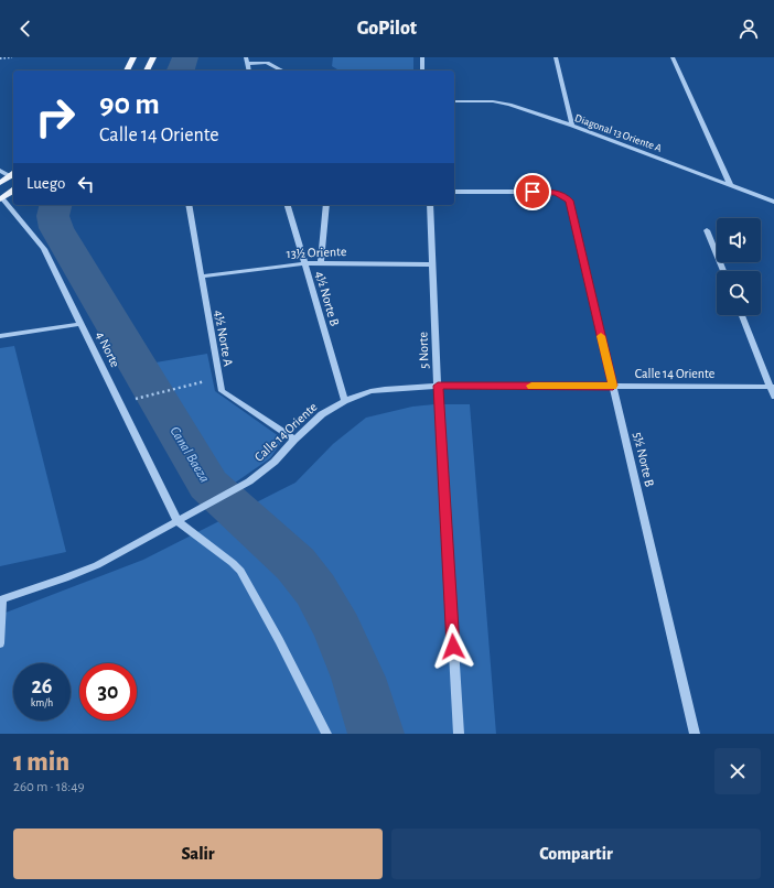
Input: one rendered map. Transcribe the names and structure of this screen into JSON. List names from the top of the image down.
{
  "streets": {
    "street": [
      "Diagonal 13 Oriente A",
      "13½ Oriente",
      "4½ Norte B",
      "4½ Norte A",
      "4 Norte",
      "5 Norte",
      "Calle 14 Oriente",
      "5½ Norte B"
    ]
  },
  "crossings": [
    ["13½ Oriente", "4½ Norte B"],
    ["13½ Oriente", "4½ Norte A"],
    ["13½ Oriente", "5 Norte"],
    ["4½ Norte B", "Calle 14 Oriente"],
    ["4½ Norte A", "Calle 14 Oriente"],
    ["4 Norte", "Calle 14 Oriente"],
    ["5 Norte", "Calle 14 Oriente"],
    ["Calle 14 Oriente", "5½ Norte B"]
  ],
  "water": ["Canal Baeza"],
  "page": {
    "header": "GoPilot",
    "turn": ["90 m", "Calle 14 Oriente"],
    "then": "Luego",
    "speed": "26 km/h",
    "limit": "30",
    "heading": ["1 min", "260 m · 18:49"],
    "buttons": ["Salir", "Compartir"]
  }
}
